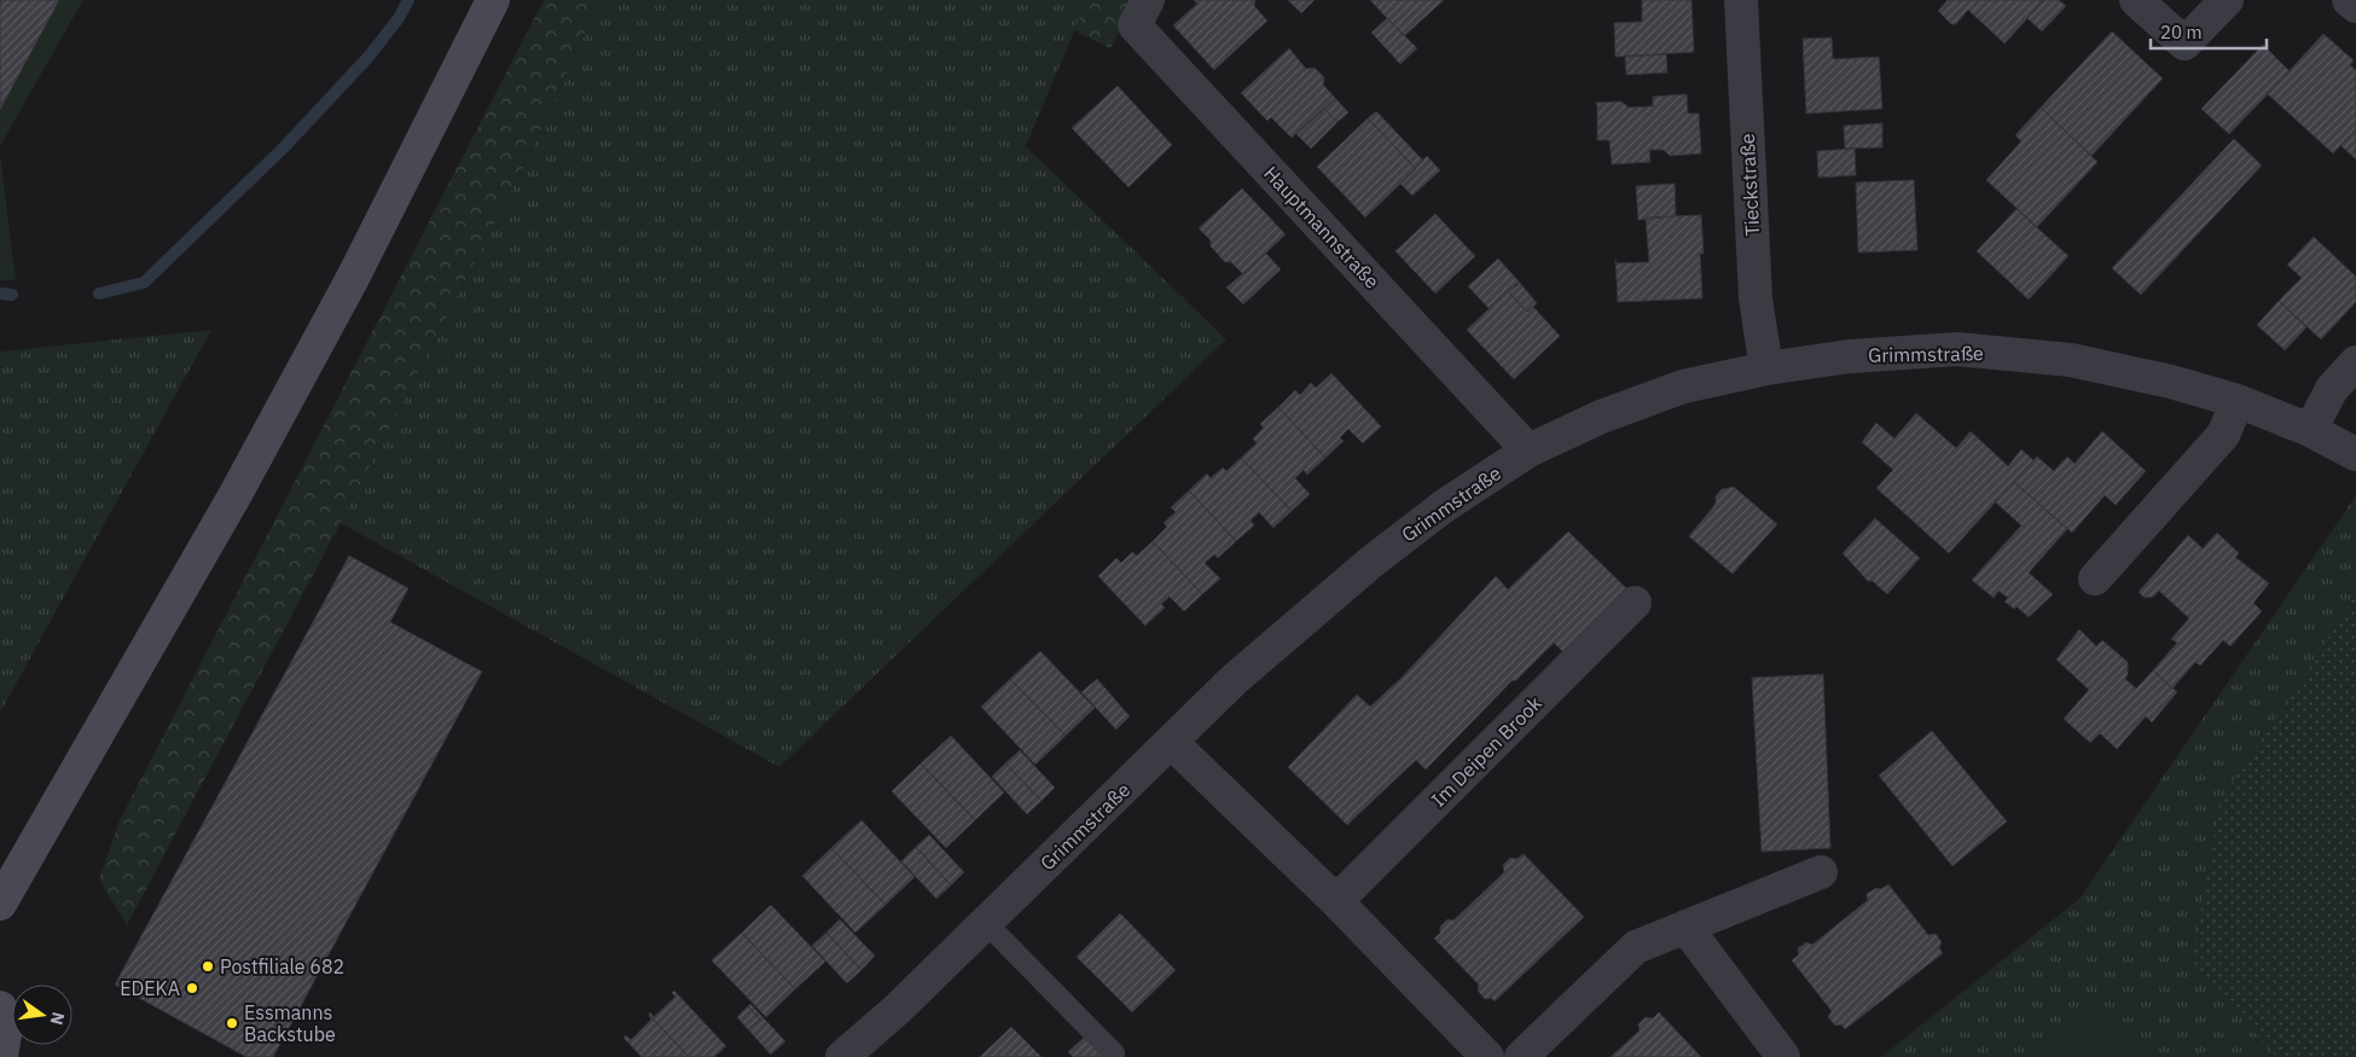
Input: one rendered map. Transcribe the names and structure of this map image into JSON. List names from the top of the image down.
{
  "streets": {
    "street": [
      "Tieckstraße",
      "Hauptmannstraße",
      "Grimmstraße",
      "Im Deipen Brook"
    ]
  },
  "crossings": [
    ["Tieckstraße", "Grimmstraße"],
    ["Hauptmannstraße", "Grimmstraße"]
  ],
  "places": ["Postfiliale 682", "EDEKA", "Essmanns Backstube"],
  "scale_bar": "20 m",
  "north": "right"
}
